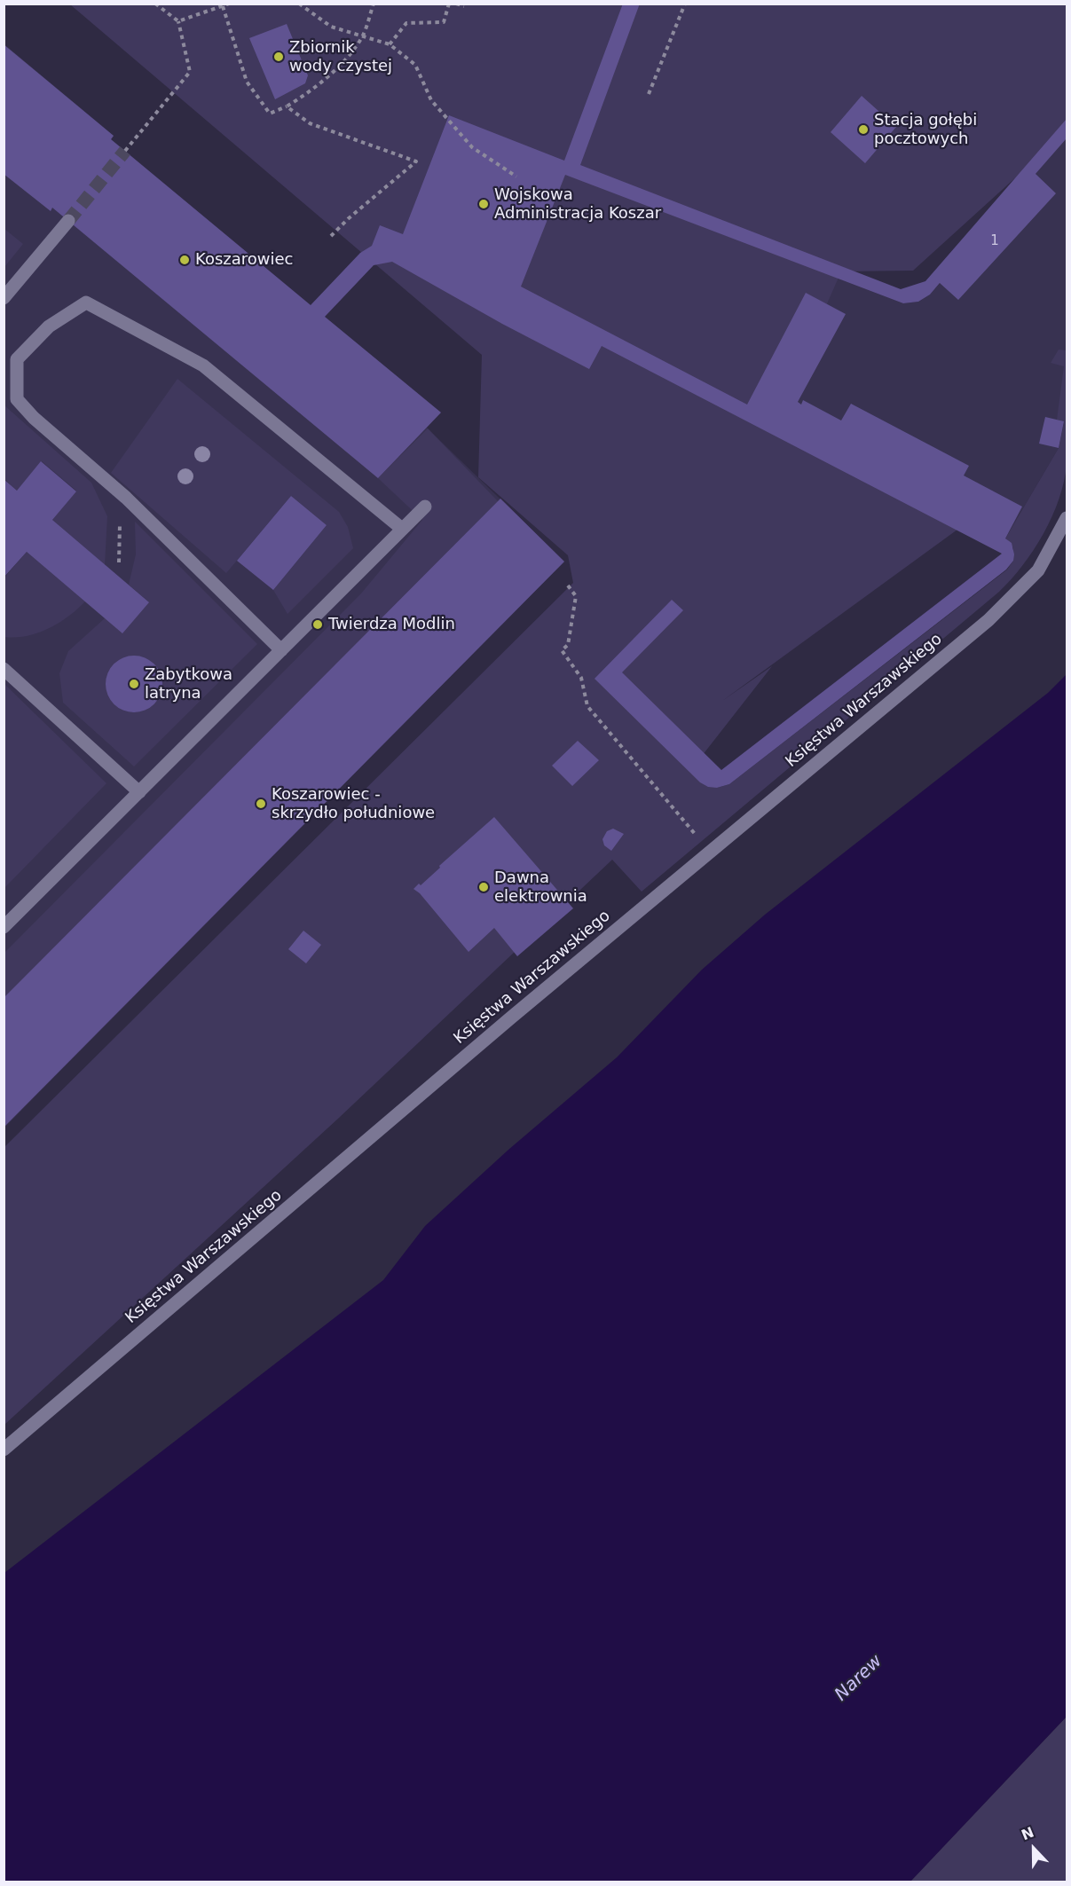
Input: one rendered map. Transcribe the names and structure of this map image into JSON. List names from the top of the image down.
{
  "streets": {
    "street": ["Księstwa Warszawskiego"]
  },
  "water": ["Narew"],
  "places": [
    "Zbiornik wody czystej",
    "Stacja gołębi pocztowych",
    "Wojskowa Administracja Koszar",
    "Koszarowiec",
    "Twierdza Modlin",
    "Zabytkowa latryna",
    "Koszarowiec - skrzydło południowe",
    "Dawna elektrownia"
  ],
  "house_numbers": ["1"],
  "north": "top"
}
